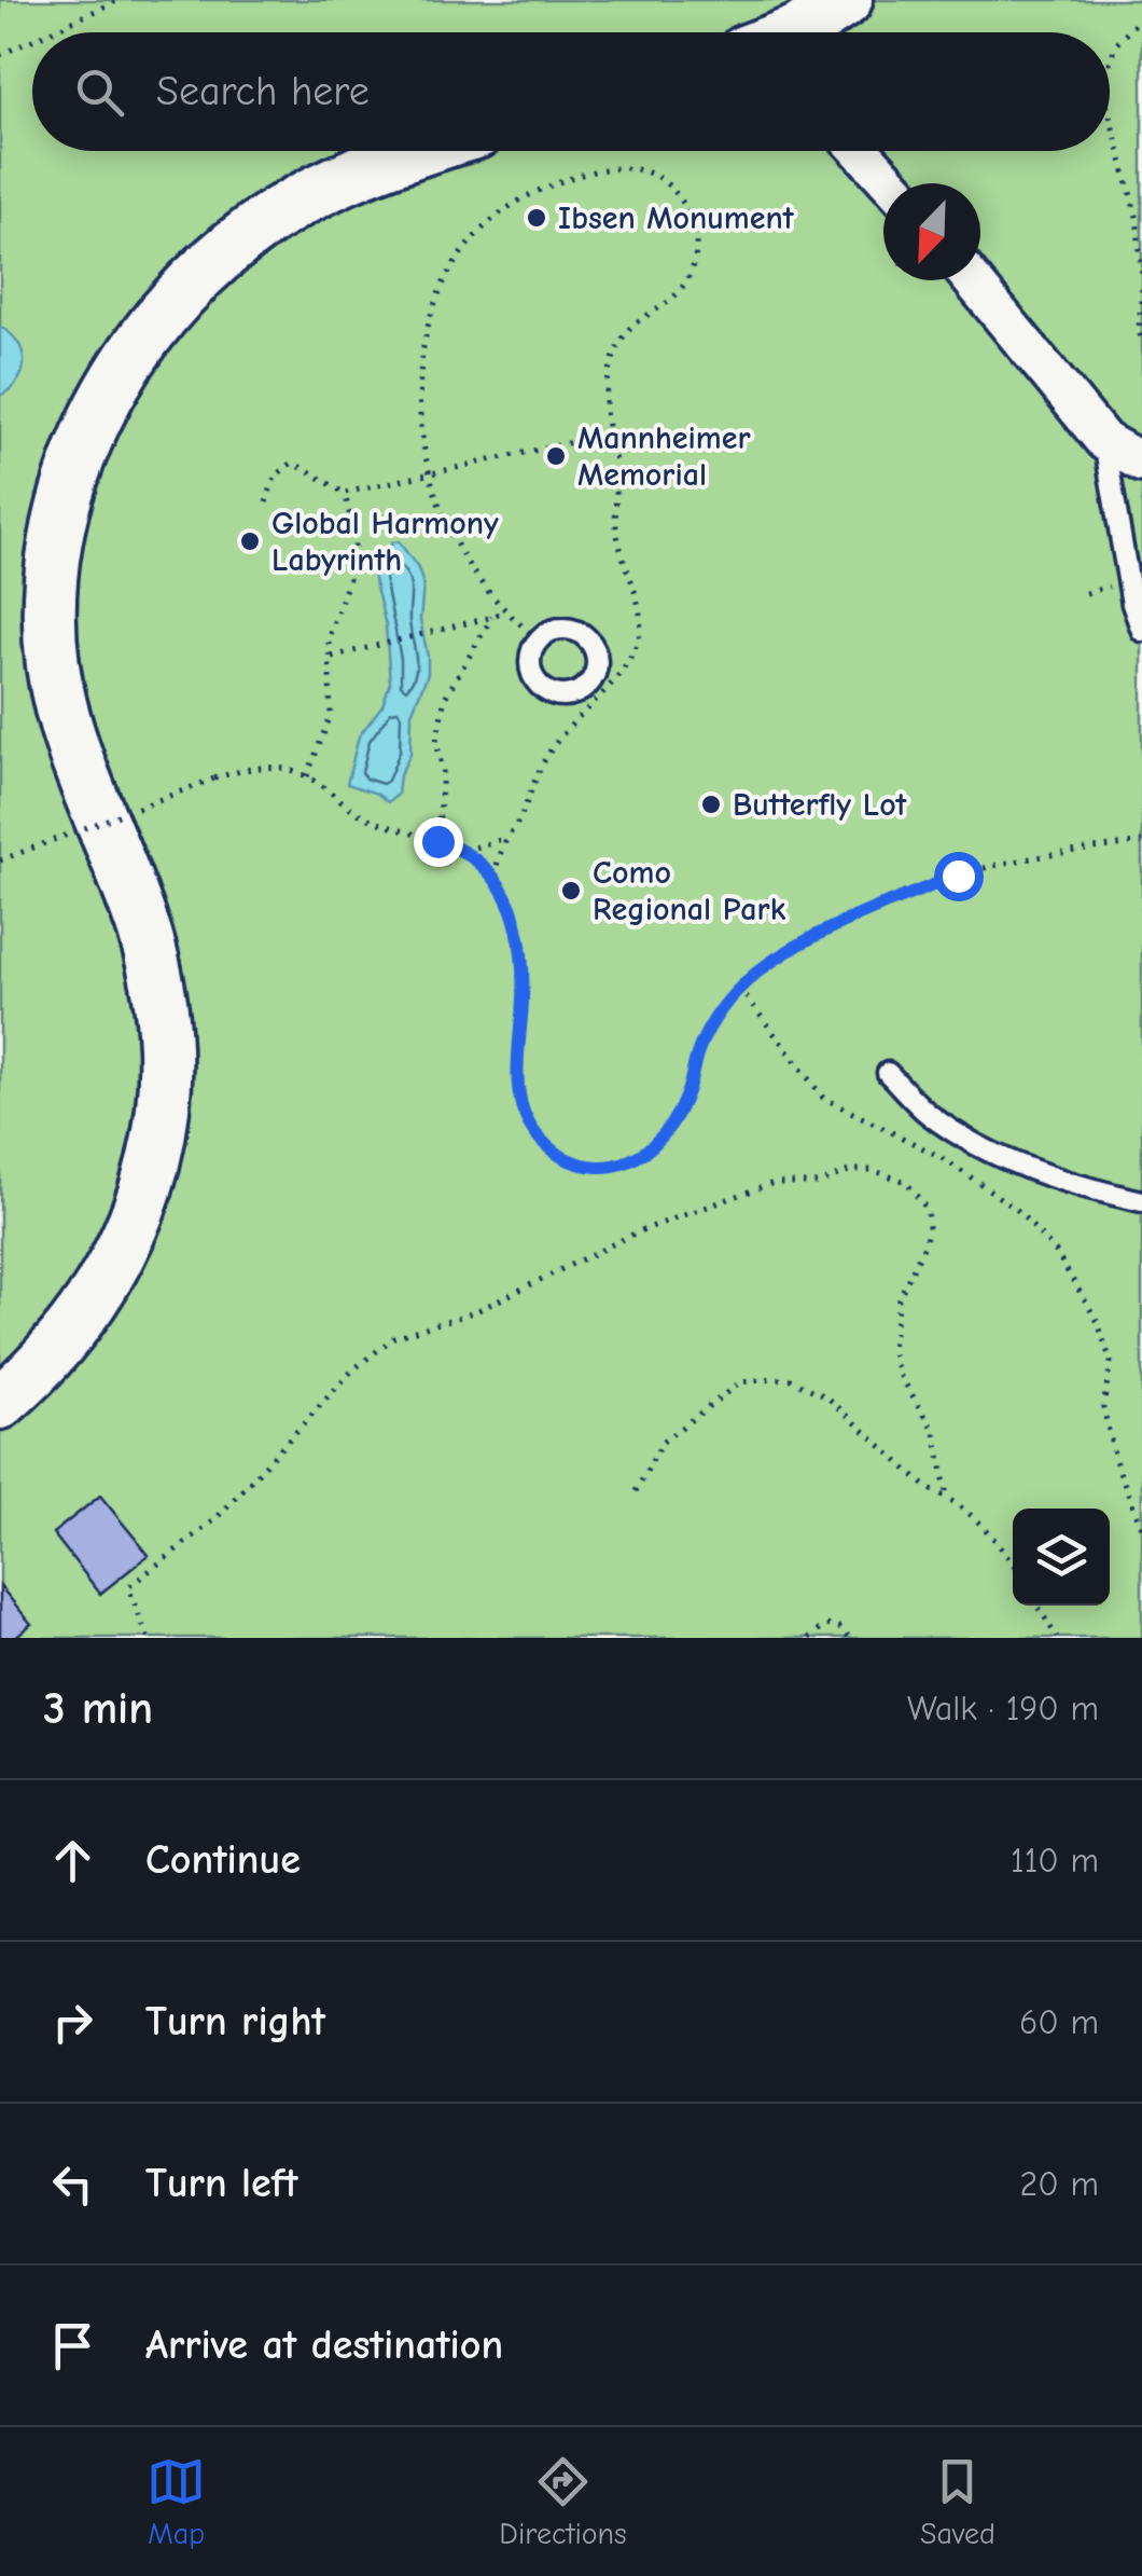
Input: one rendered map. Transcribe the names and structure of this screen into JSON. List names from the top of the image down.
{
  "places": [
    "Ibsen Monument",
    "Mannheimer Memorial",
    "Global Harmony Labyrinth",
    "Butterfly Lot",
    "Como Regional Park"
  ],
  "north": "bottom left",
  "page": {
    "search": "Search here",
    "heading": ["3 min", "Walk · 190 m"],
    "list": [
      ["Continue", "110 m"],
      ["Turn right", "60 m"],
      ["Turn left", "20 m"],
      "Arrive at destination"
    ],
    "nav": ["Map", "Directions", "Saved"]
  }
}
